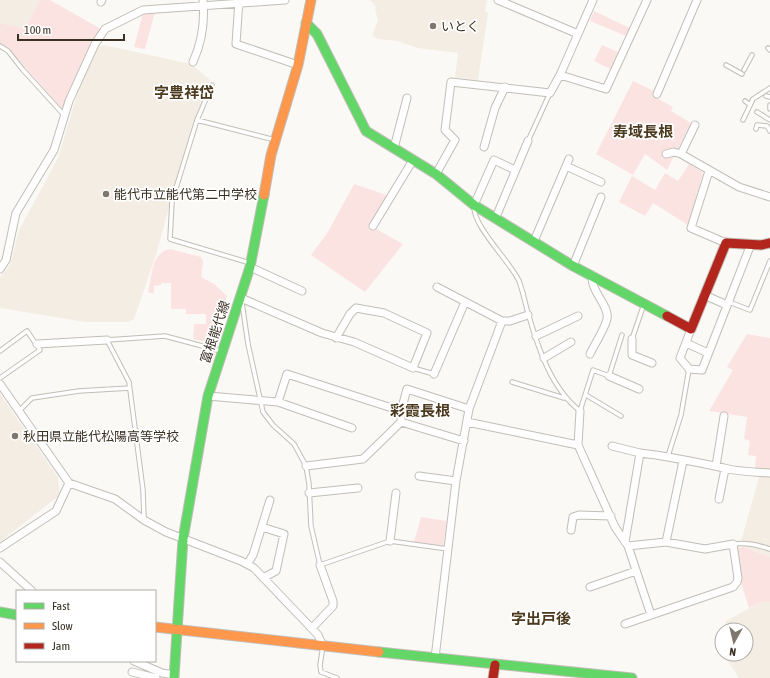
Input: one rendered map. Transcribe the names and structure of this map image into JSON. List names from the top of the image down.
{
  "streets": {
    "street": ["富根能代線"]
  },
  "districts": [
    "字豊祥岱",
    "寿域長根",
    "彩霞長根",
    "字出戸後"
  ],
  "places": ["いとく", "能代市立能代第二中学校", "秋田県立能代松陽高等学校"],
  "legend": ["Fast", "Slow", "Jam"],
  "scale_bar": "100 m",
  "north": "bottom"
}
